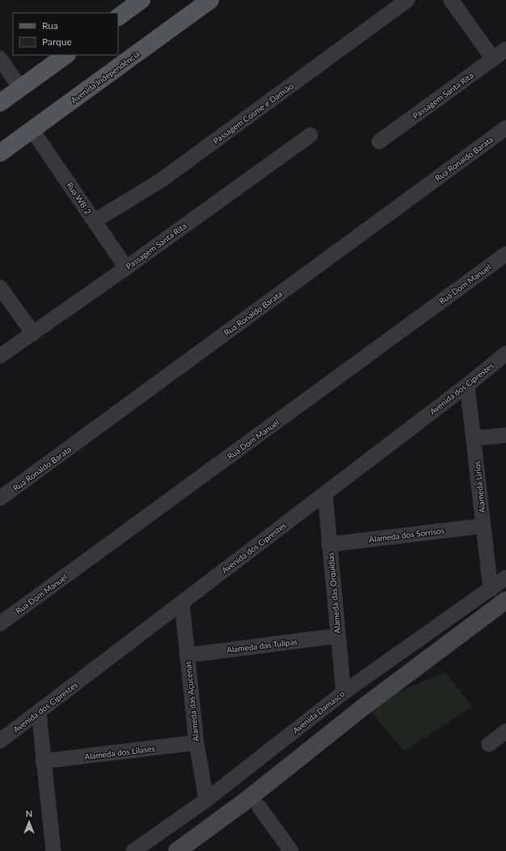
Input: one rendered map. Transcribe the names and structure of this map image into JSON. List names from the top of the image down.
{
  "streets": {
    "main road": ["Avenida Independência"],
    "street": [
      "Passagem Santa Rita",
      "Passagem Cosme e Damião",
      "Rua Ronaldo Barata",
      "Rua WB-2",
      "Rua Dom Manuel",
      "Avenida dos Ciprestes",
      "Alameda Lírios",
      "Alameda dos Sorrisos",
      "Alameda das Orquidias",
      "Alameda das Tulípas",
      "Alameda das Açucenas",
      "Avenida Damasco",
      "Alameda dos Lilases"
    ]
  },
  "crossings": [
    ["Avenida Independência", "Rua WB-2"],
    ["Passagem Santa Rita", "Rua WB-2"],
    ["Passagem Cosme e Damião", "Rua WB-2"],
    ["Avenida dos Ciprestes", "Alameda Lírios"],
    ["Avenida dos Ciprestes", "Alameda das Orquidias"],
    ["Avenida dos Ciprestes", "Alameda das Açucenas"],
    ["Alameda Lírios", "Alameda dos Sorrisos"],
    ["Alameda Lírios", "Avenida Damasco"],
    ["Alameda dos Sorrisos", "Alameda das Orquidias"],
    ["Alameda das Orquidias", "Alameda das Tulípas"],
    ["Alameda das Orquidias", "Avenida Damasco"],
    ["Alameda das Tulípas", "Alameda das Açucenas"],
    ["Alameda das Açucenas", "Avenida Damasco"],
    ["Alameda das Açucenas", "Alameda dos Lilases"]
  ],
  "legend": ["Rua", "Parque"],
  "north": "top"
}
